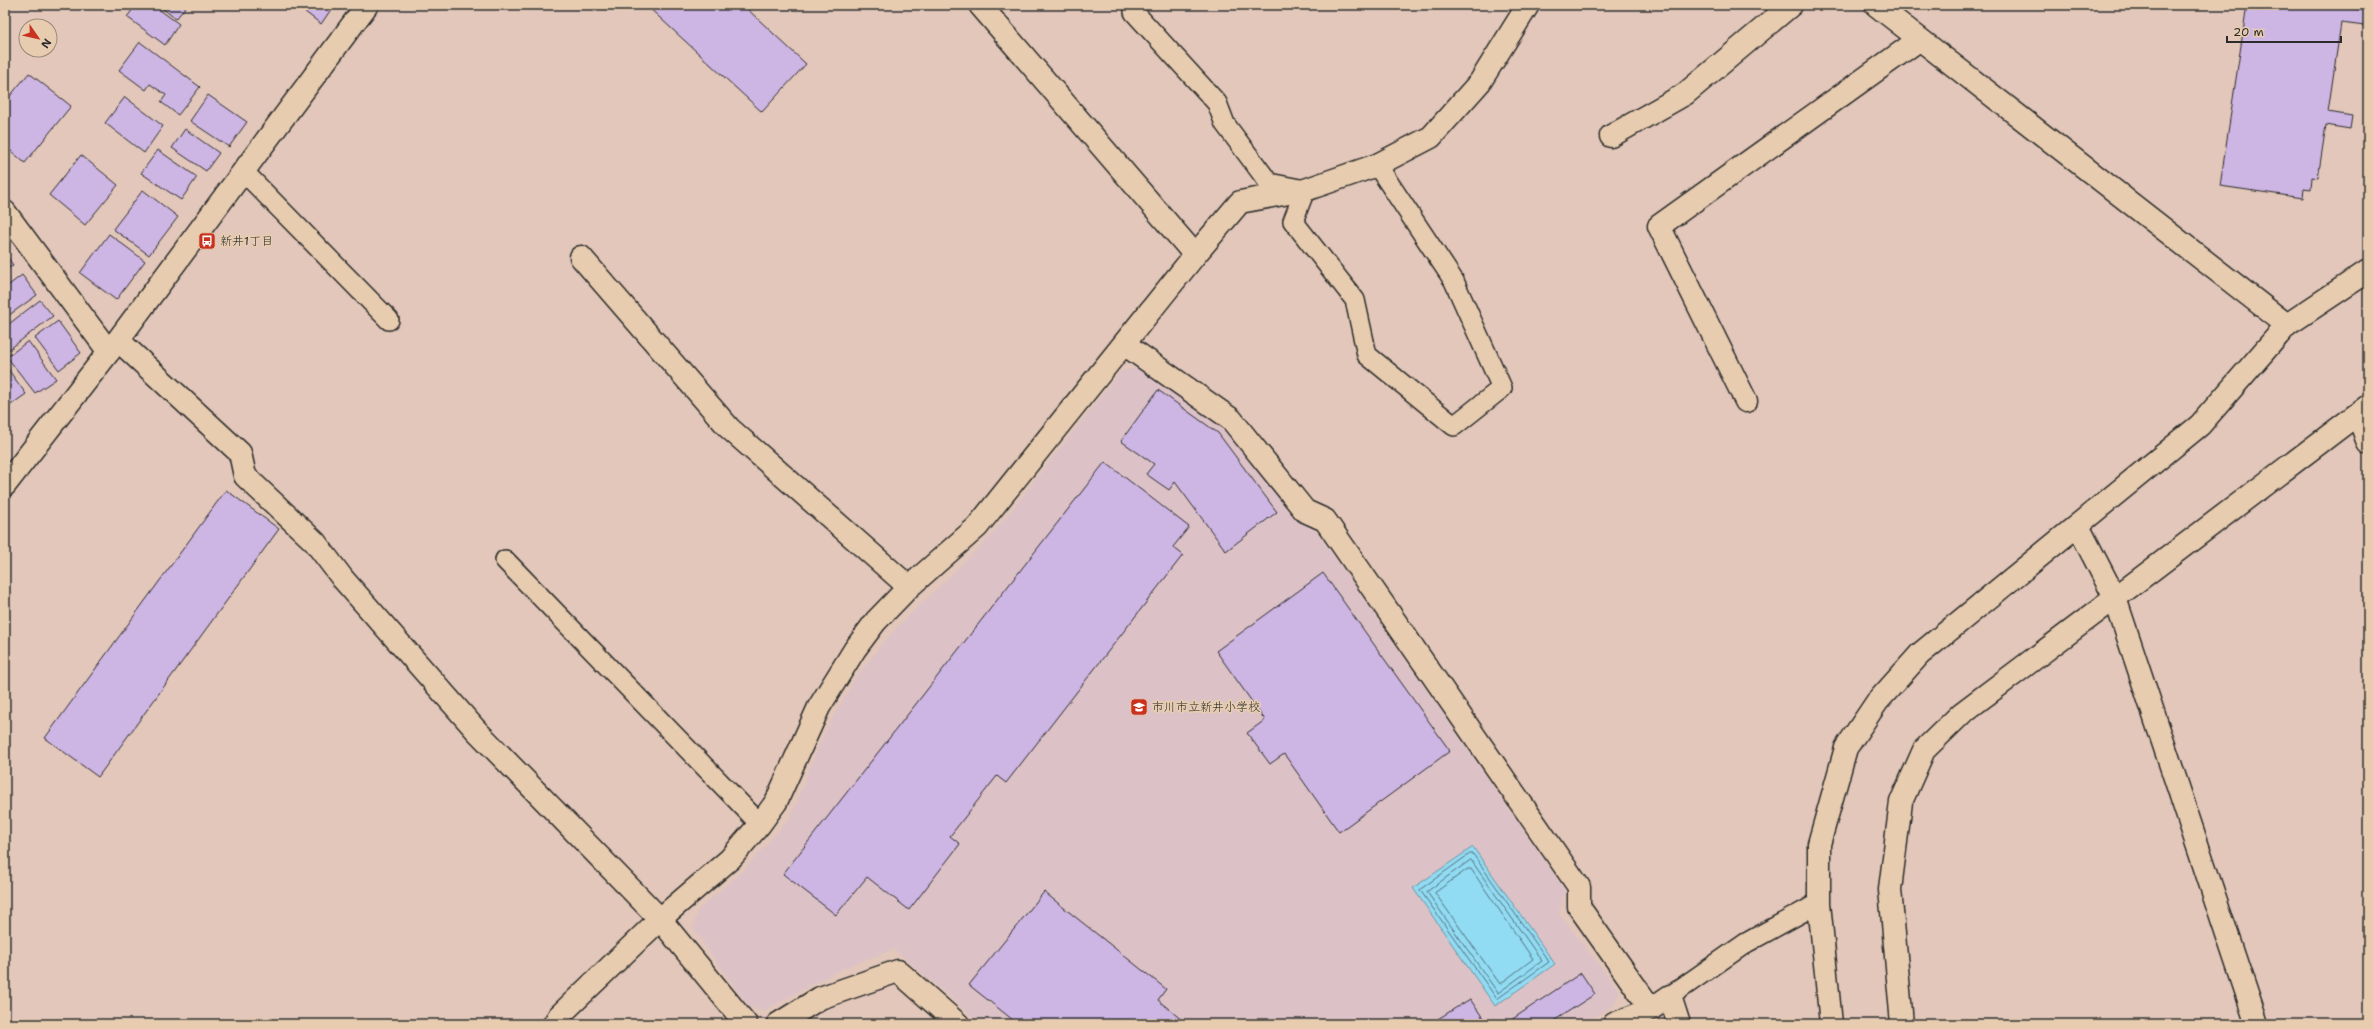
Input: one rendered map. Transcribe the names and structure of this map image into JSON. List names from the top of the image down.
{
  "places": {
    "bus stop": ["新井1丁目"],
    "school or university": ["市川市立新井小学校"]
  },
  "scale_bar": "20 m",
  "north": "bottom right"
}
